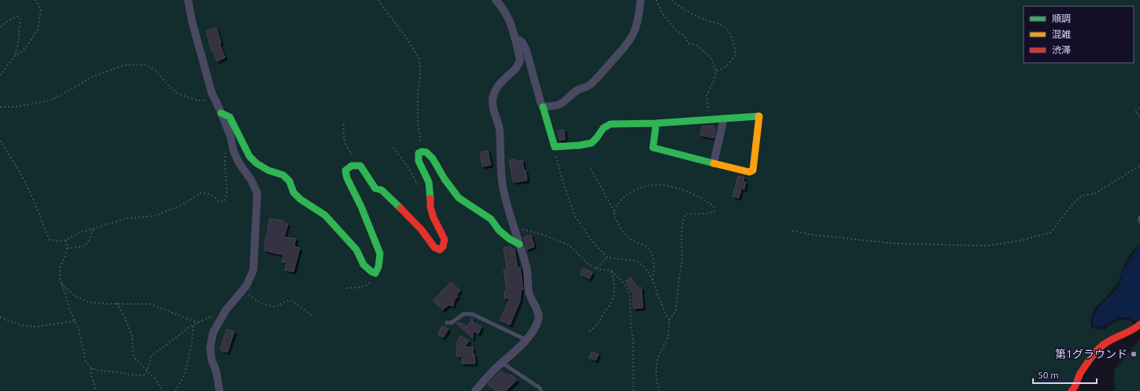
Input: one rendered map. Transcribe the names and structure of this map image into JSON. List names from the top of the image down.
{
  "places": ["第1グラウンド"],
  "legend": ["順調", "混雑", "渋滞"],
  "scale_bar": "50 m"
}
